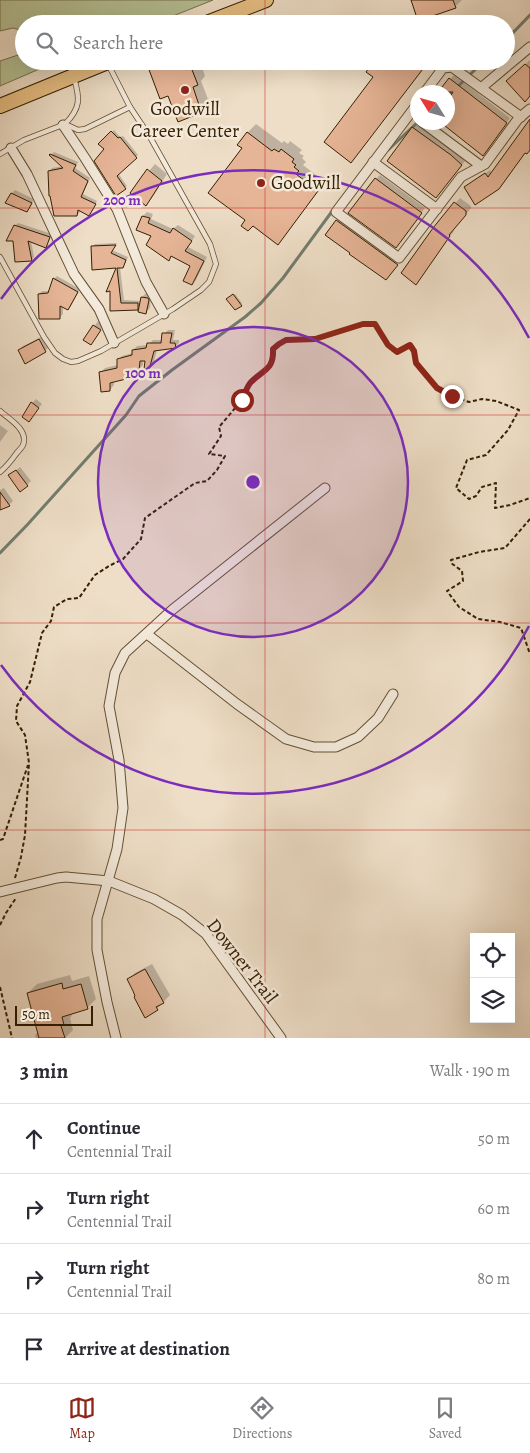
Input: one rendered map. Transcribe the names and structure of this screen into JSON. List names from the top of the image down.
{
  "streets": {
    "street": ["Downer Trail"]
  },
  "places": ["Goodwill Career Center", "Goodwill"],
  "scale_bar": "50 m",
  "north": "top left",
  "page": {
    "search": "Search here",
    "scale": "50 m",
    "heading": ["3 min", "Walk · 190 m"],
    "list": [
      ["Continue", "Centennial Trail", "50 m"],
      ["Turn right", "Centennial Trail", "60 m"],
      ["Turn right", "Centennial Trail", "80 m"],
      "Arrive at destination"
    ],
    "nav": ["Map", "Directions", "Saved"]
  },
  "rings": ["200 m", "100 m"]
}
